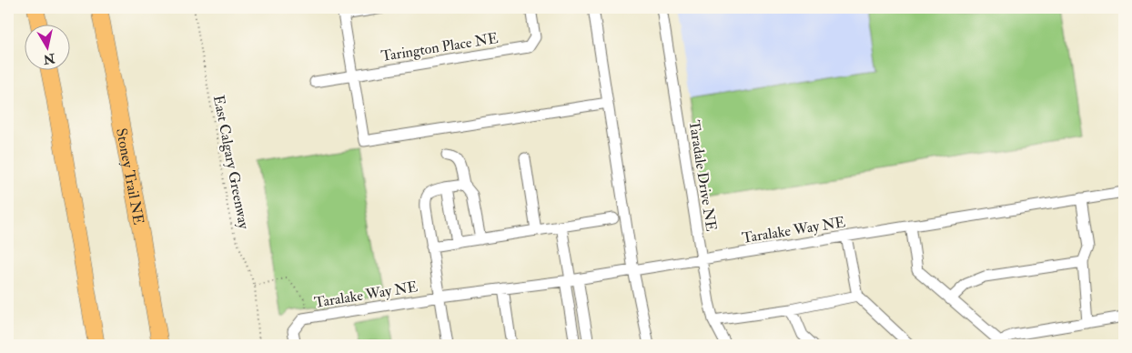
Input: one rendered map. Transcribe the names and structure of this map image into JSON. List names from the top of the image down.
{
  "streets": {
    "highway": ["Stoney Trail NE"],
    "street": ["Tarington Place NE", "Taradale Drive NE", "Taralake Way NE"],
    "path": ["East Calgary Greenway"]
  },
  "crossings": [
    ["Taradale Drive NE", "Taralake Way NE"]
  ],
  "north": "bottom"
}
